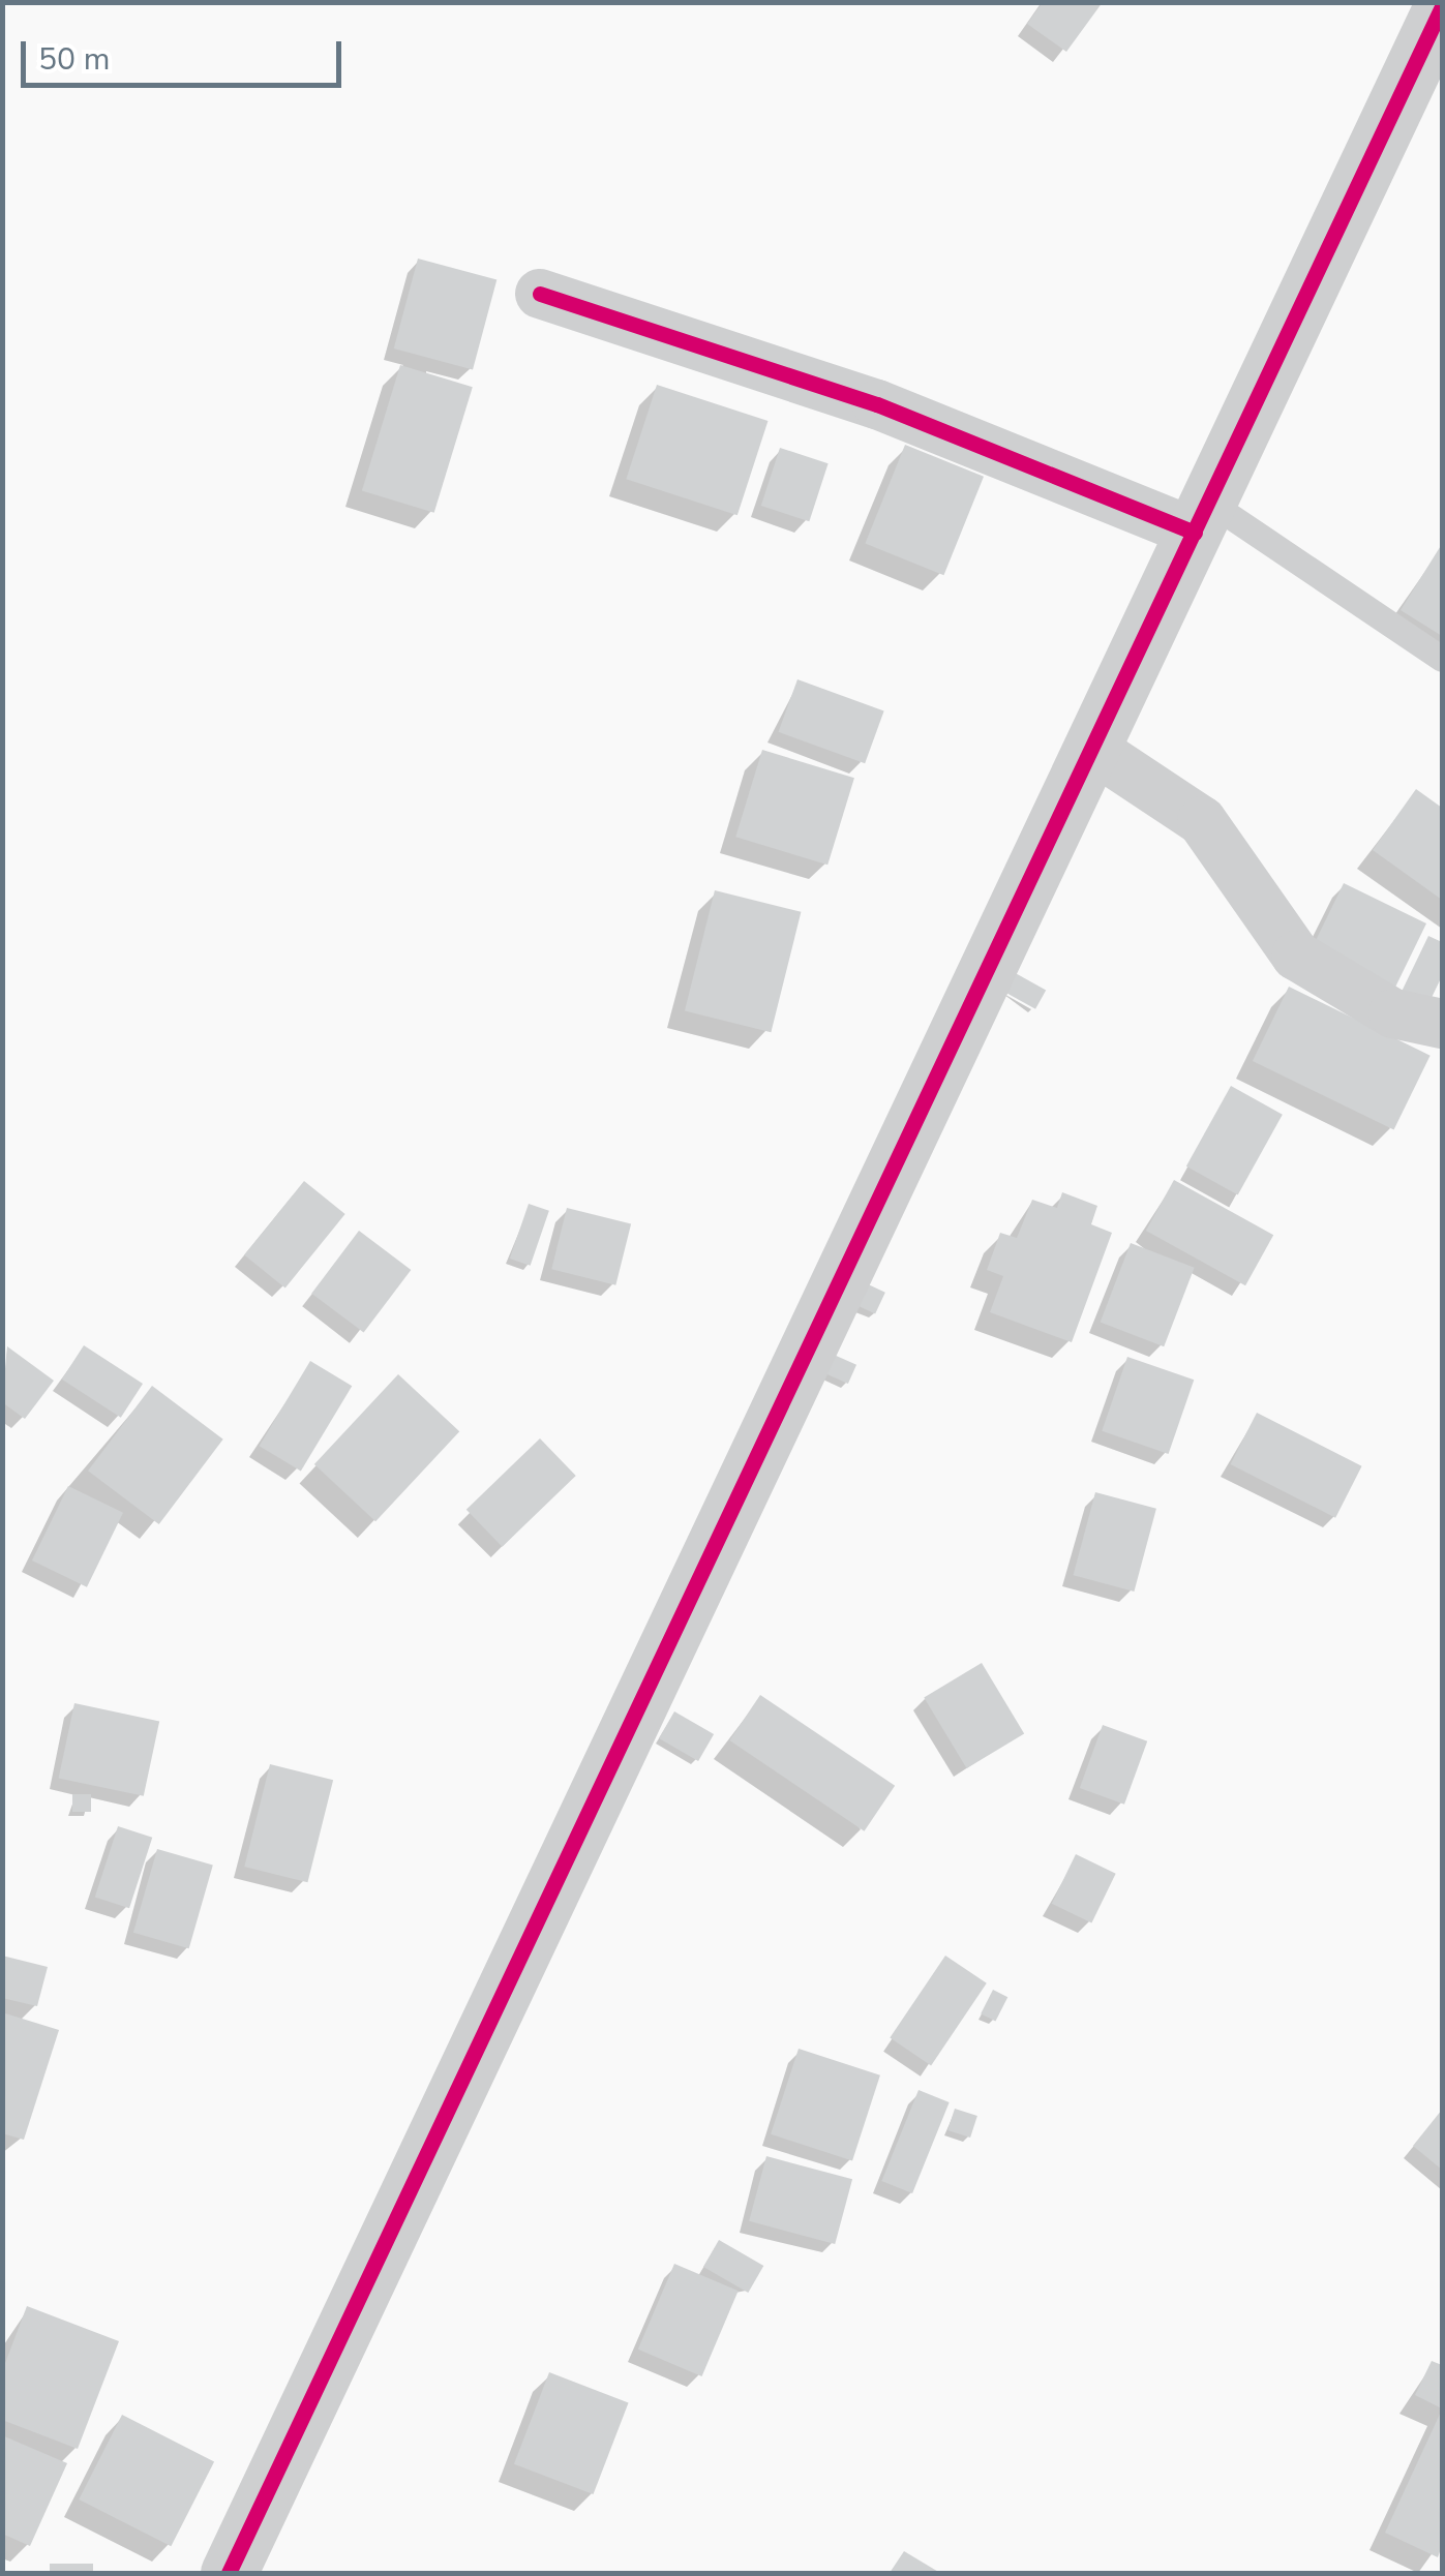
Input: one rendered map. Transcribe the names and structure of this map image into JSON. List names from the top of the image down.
{
  "scale_bar": "50 m"
}
